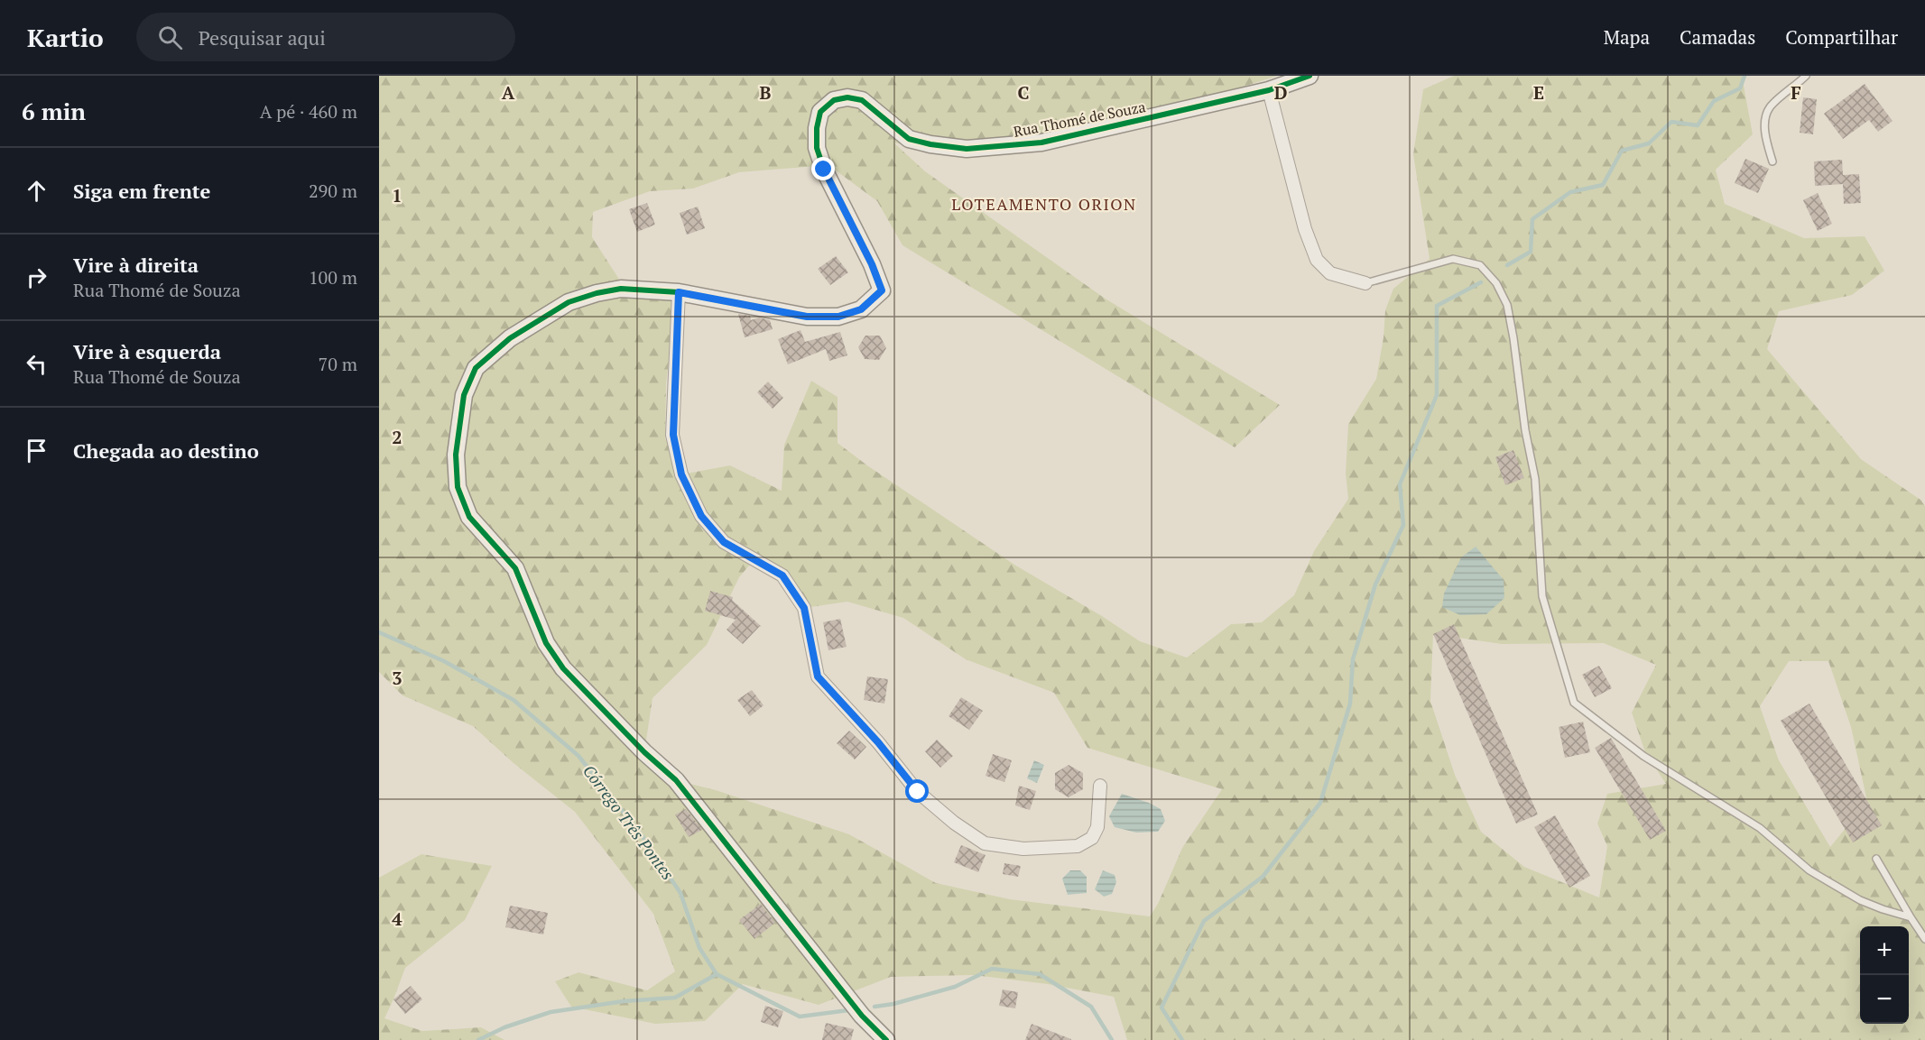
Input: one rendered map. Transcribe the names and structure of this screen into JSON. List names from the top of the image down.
{
  "streets": {
    "street": ["Rua Thomé de Souza"]
  },
  "districts": ["LOTEAMENTO ORION"],
  "water": ["Córrego Três Pontes"],
  "page": {
    "header": "Kartio",
    "search": "Pesquisar aqui",
    "nav": ["Mapa", "Camadas", "Compartilhar"],
    "heading": ["6 min", "A pé · 460 m"],
    "list": [
      ["Siga em frente", "290 m"],
      ["Vire à direita", "Rua Thomé de Souza", "100 m"],
      ["Vire à esquerda", "Rua Thomé de Souza", "70 m"],
      "Chegada ao destino"
    ],
    "map_buttons": ["+", "−"]
  },
  "grid": {
    "columns": [
      "A",
      "B",
      "C",
      "D",
      "E",
      "F"
    ],
    "rows": [
      "1",
      "2",
      "3",
      "4"
    ]
  }
}
